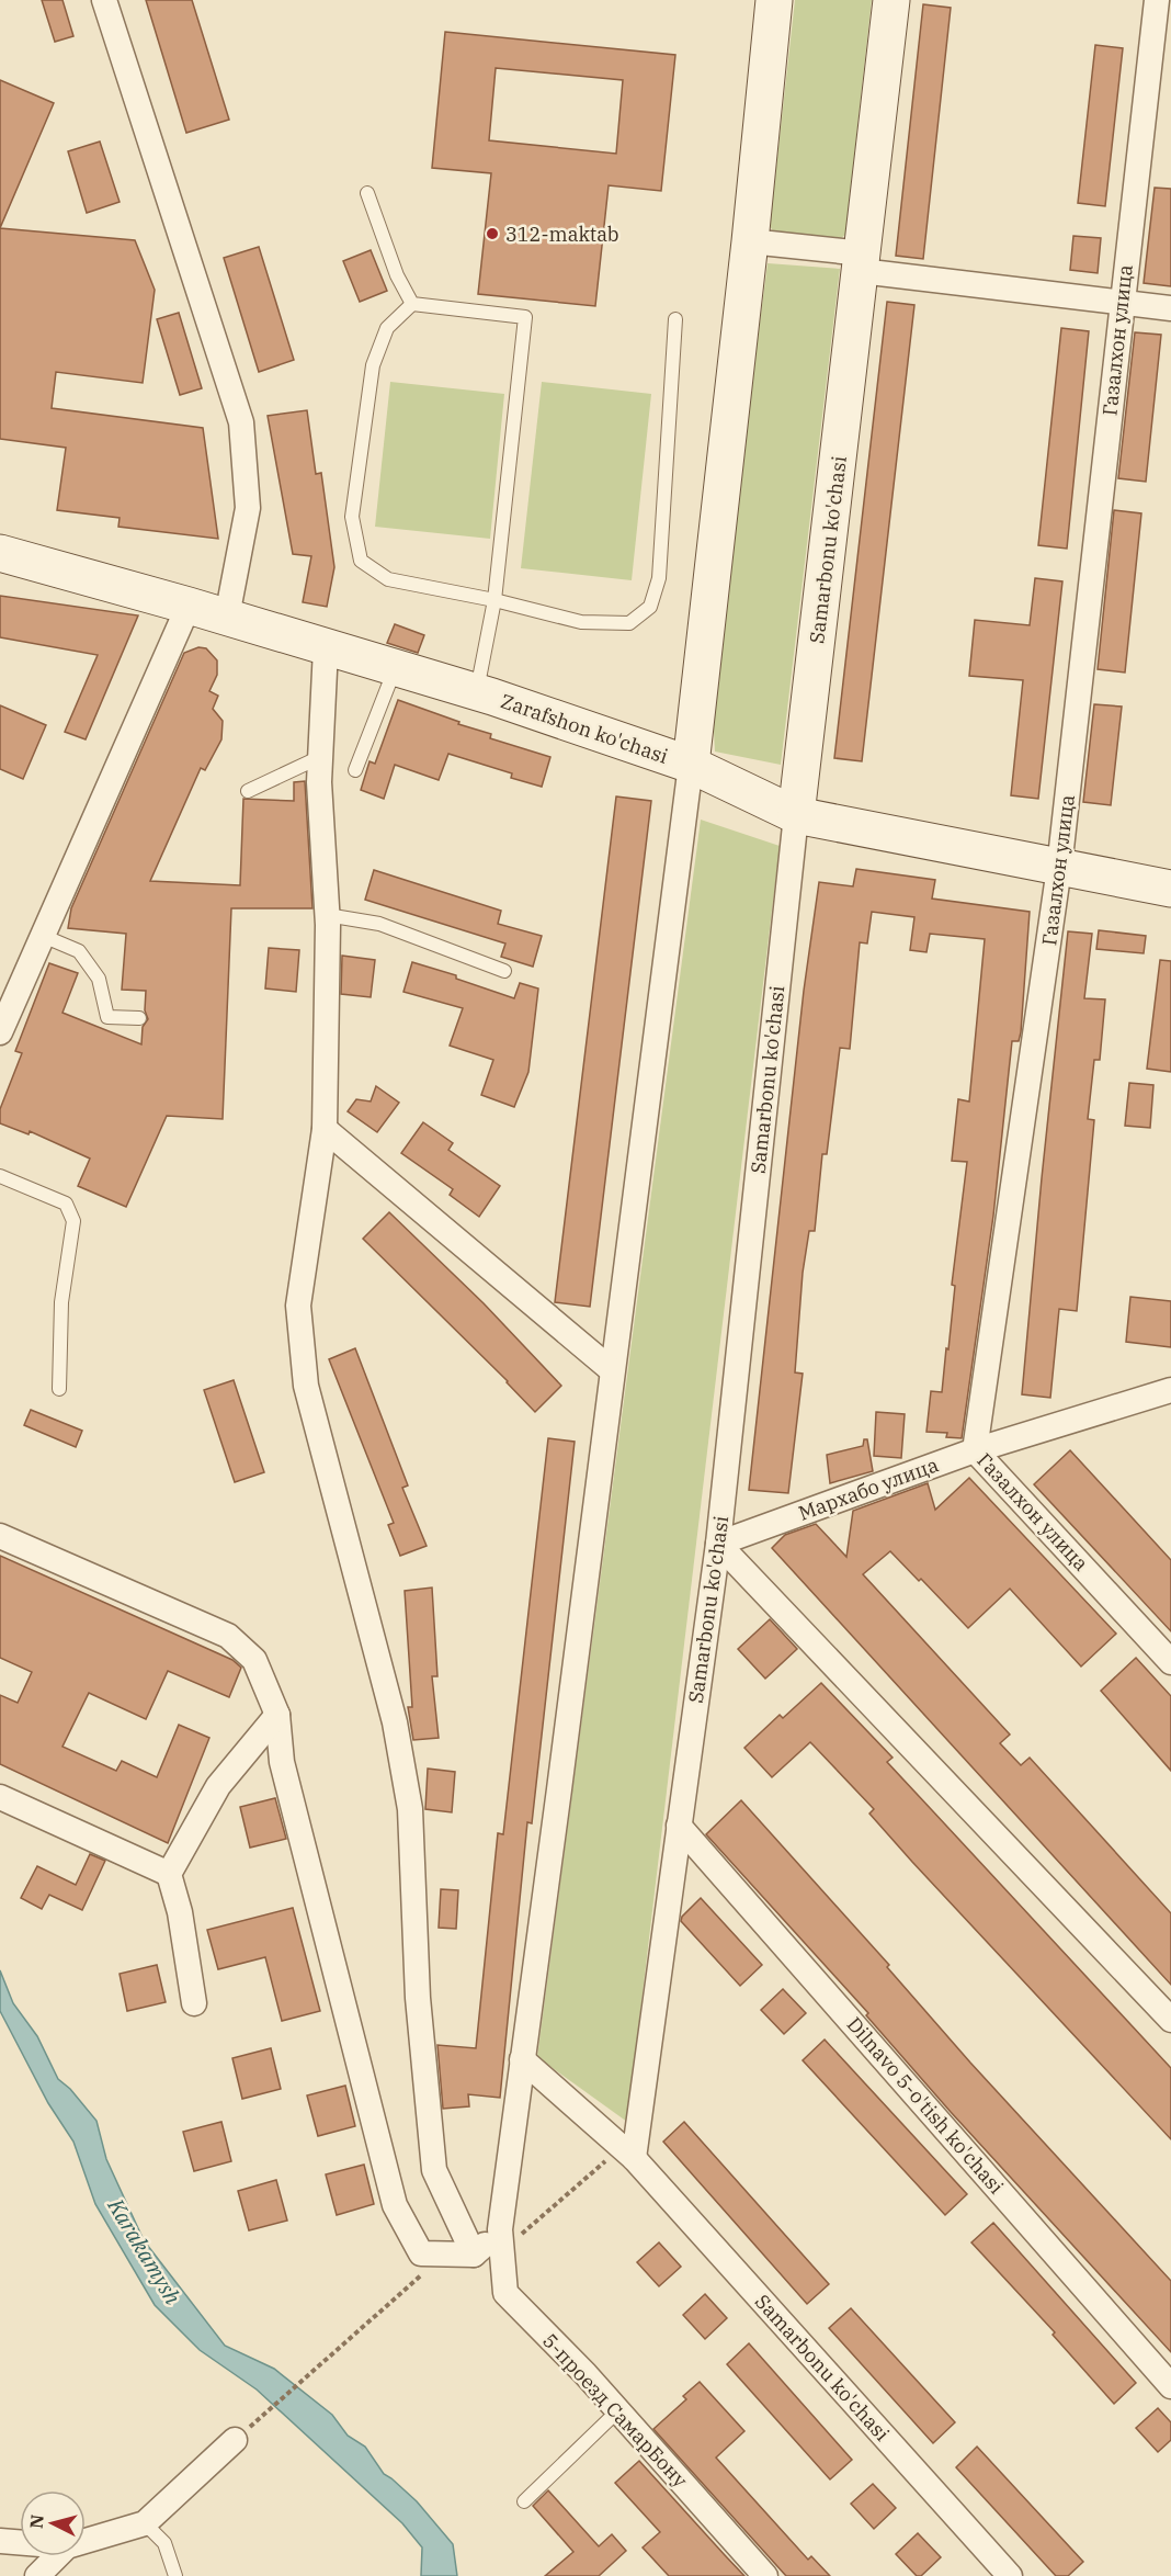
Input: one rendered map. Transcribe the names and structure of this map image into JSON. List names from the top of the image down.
{
  "streets": {
    "street": [
      "Газалхон улица",
      "Samarbonu ko'chasi",
      "Zarafshon ko'chasi",
      "Мархабо улица",
      "Dilnavo 5-o'tish ko'chasi",
      "5-проезд СамарБону"
    ]
  },
  "crossings": [
    ["Газалхон улица", "Zarafshon ko'chasi"],
    ["Газалхон улица", "Мархабо улица"],
    ["Samarbonu ko'chasi", "Zarafshon ko'chasi"],
    ["Samarbonu ko'chasi", "Мархабо улица"],
    ["Samarbonu ko'chasi", "Dilnavo 5-o'tish ko'chasi"]
  ],
  "water": ["Karakamysh"],
  "places": ["312-maktab"],
  "north": "left"
}
